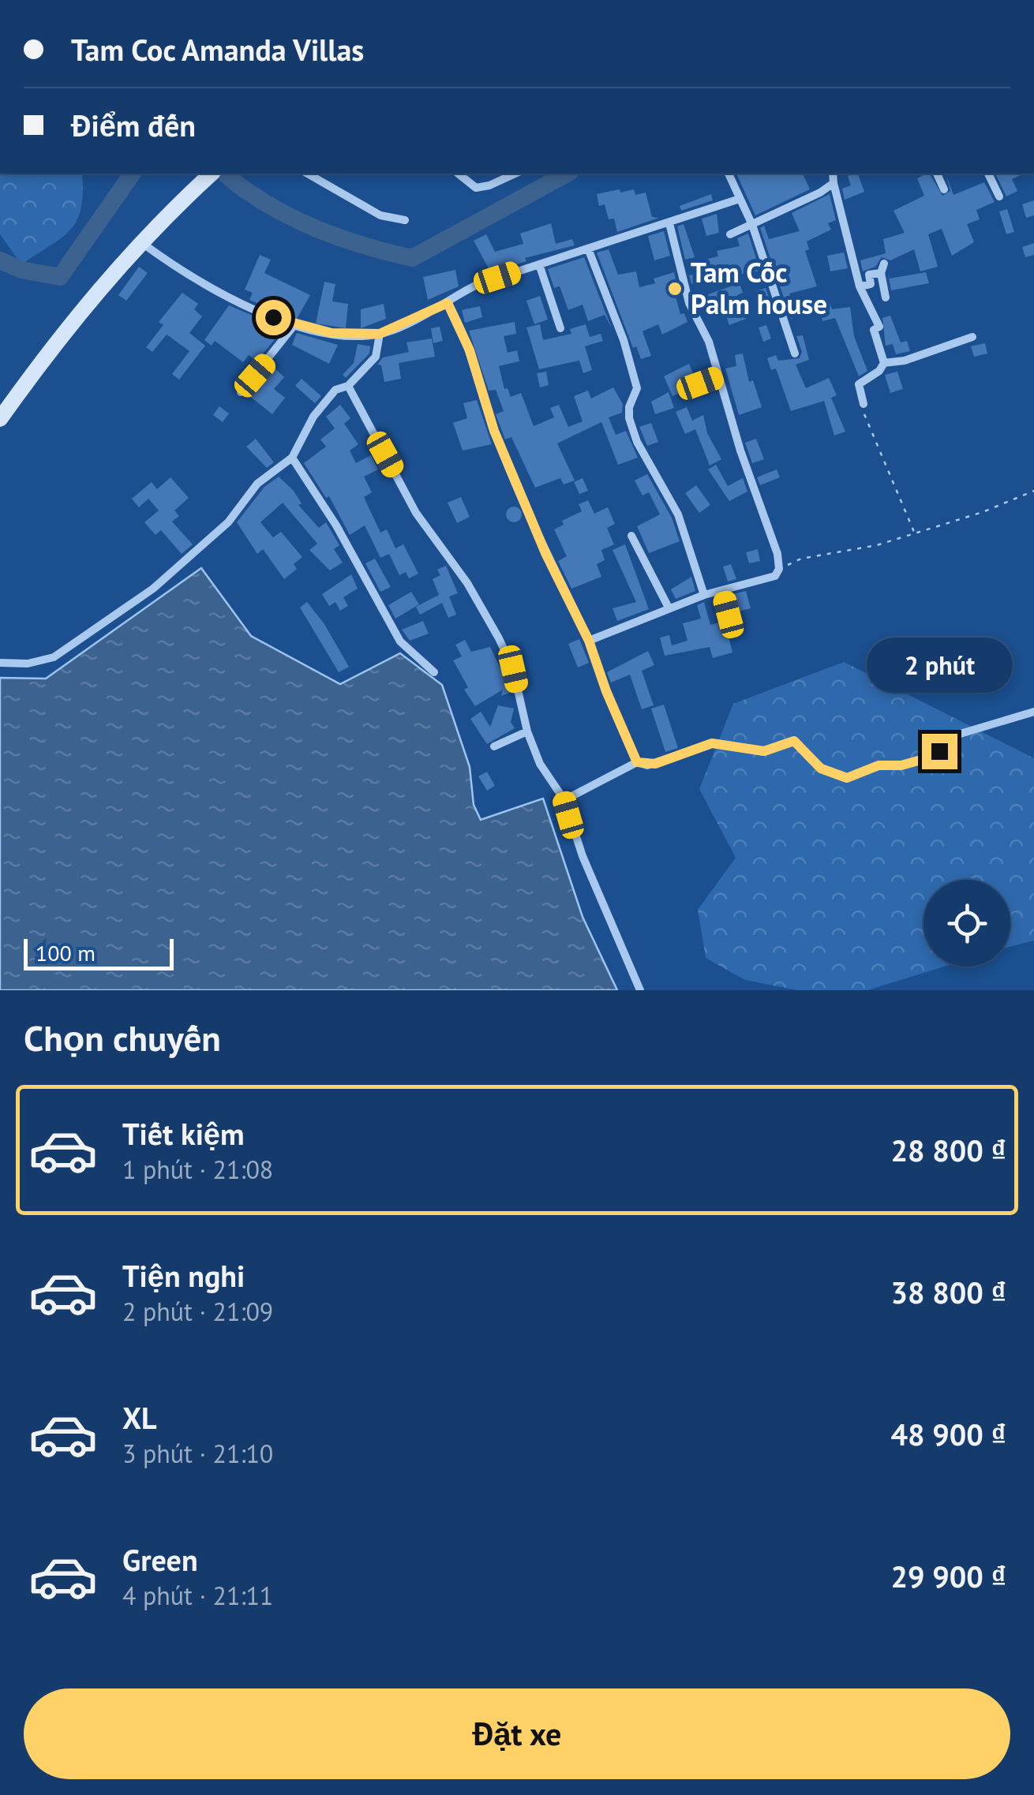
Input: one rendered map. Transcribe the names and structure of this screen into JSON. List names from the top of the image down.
{
  "places": ["Tam Cốc Palm house"],
  "scale_bar": "100 m",
  "page": {
    "banner": ["Tam Coc Amanda Villas", "Điểm đến"],
    "bubble": "2 phút",
    "scale": "100 m",
    "heading": "Chọn chuyến",
    "list": [
      {
        "name": "Tiết kiệm",
        "note": "1 phút · 21:08",
        "value": "28 800 ₫"
      },
      {
        "name": "Tiện nghi",
        "note": "2 phút · 21:09",
        "value": "38 800 ₫"
      },
      {
        "name": "XL",
        "note": "3 phút · 21:10",
        "value": "48 900 ₫"
      },
      {
        "name": "Green",
        "note": "4 phút · 21:11",
        "value": "29 900 ₫"
      }
    ],
    "buttons": "Đặt xe"
  }
}
